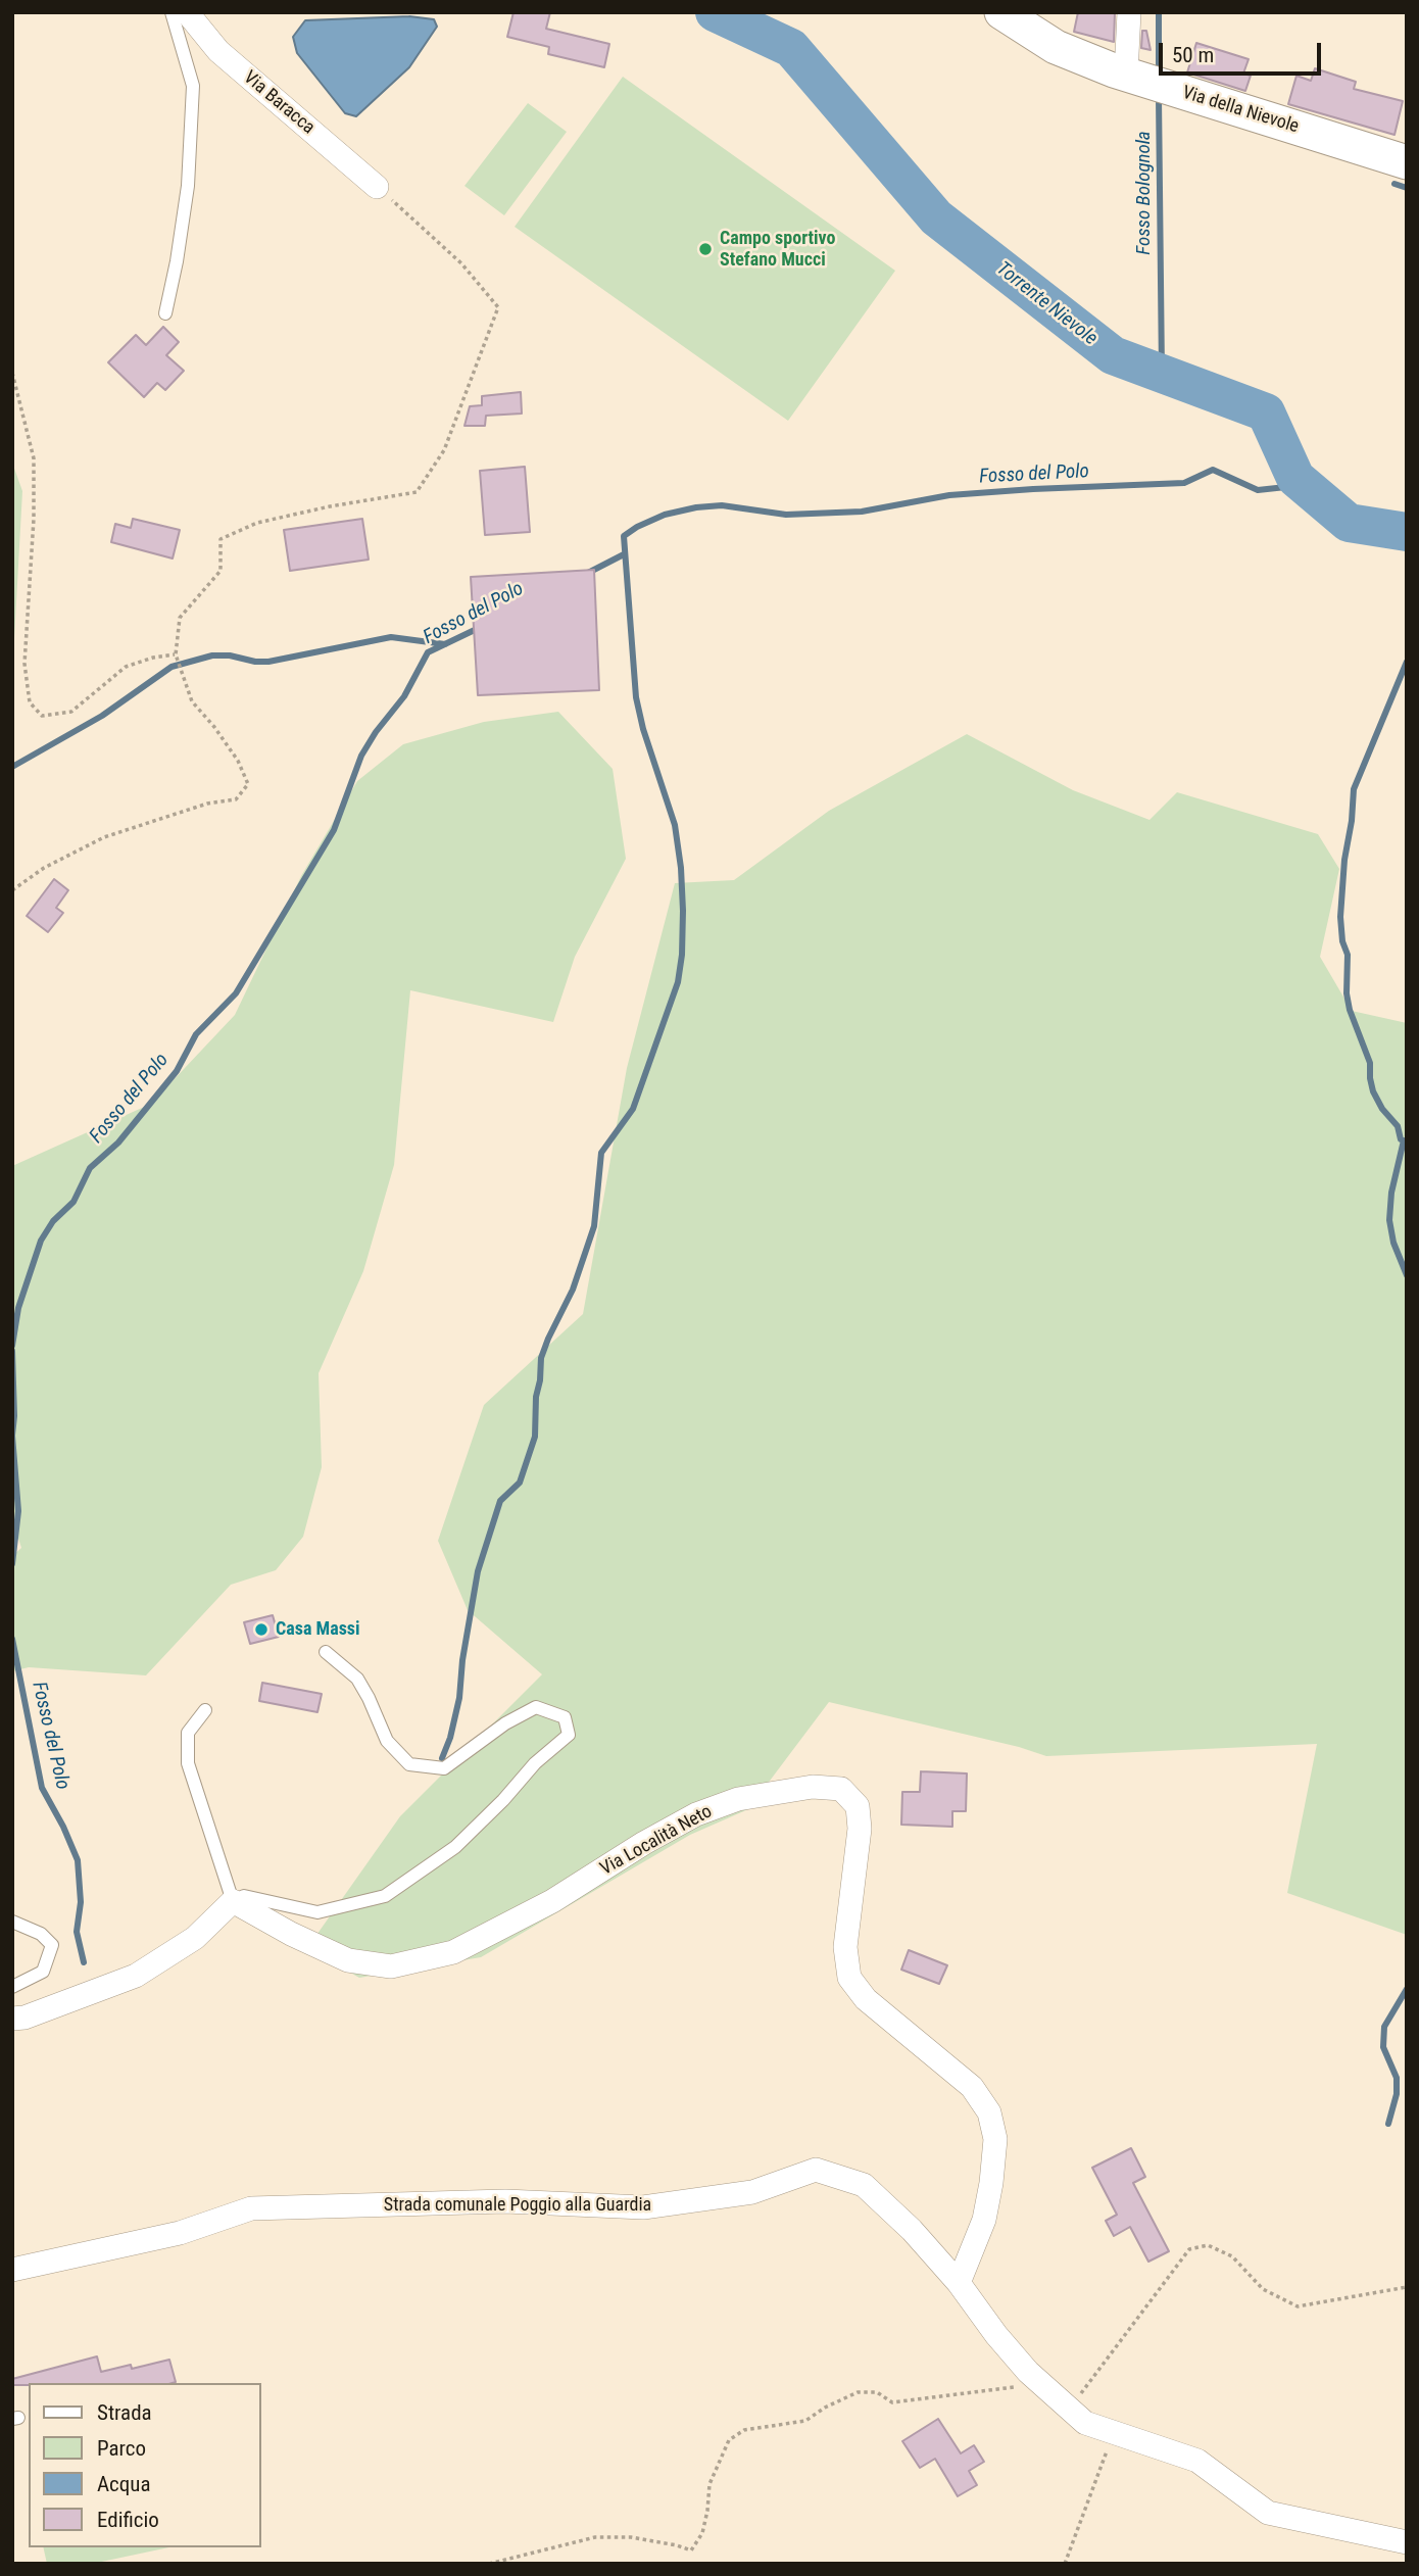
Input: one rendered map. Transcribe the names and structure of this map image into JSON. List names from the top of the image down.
{
  "streets": {
    "street": [
      "Via Baracca",
      "Via della Nievole",
      "Via Località Neto",
      "Strada comunale Poggio alla Guardia"
    ]
  },
  "crossings": [
    ["Via Località Neto", "Strada comunale Poggio alla Guardia"]
  ],
  "water": ["Fosso Bolognola", "Torrente Nievole", "Fosso del Polo"],
  "places": ["Campo sportivo Stefano Mucci", "Casa Massi"],
  "legend": [
    "Strada",
    "Parco",
    "Acqua",
    "Edificio"
  ],
  "scale_bar": "50 m"
}
